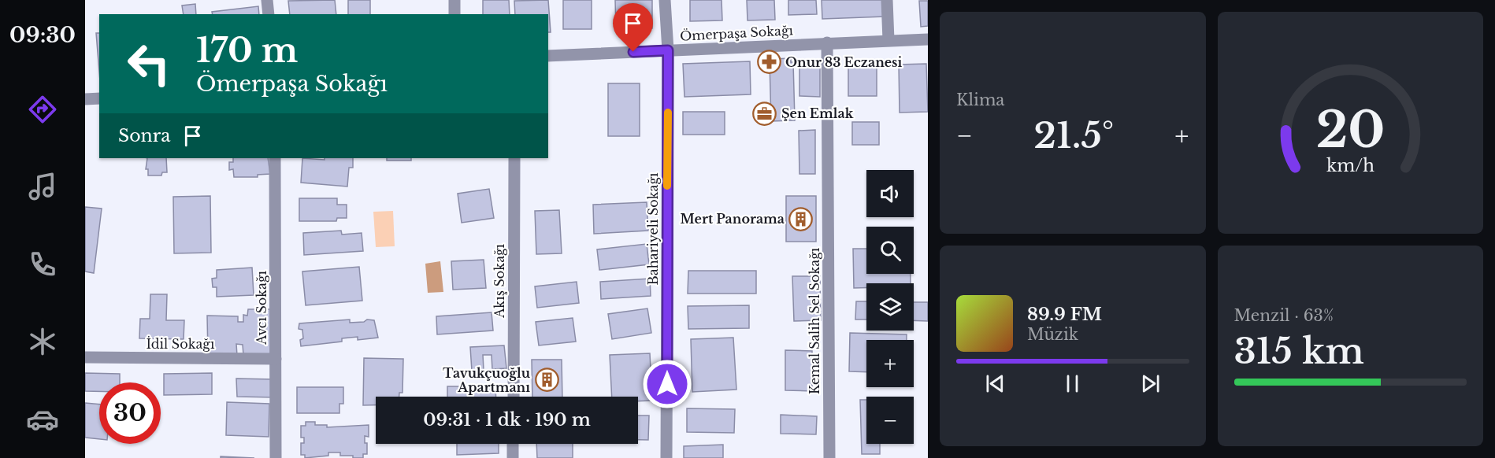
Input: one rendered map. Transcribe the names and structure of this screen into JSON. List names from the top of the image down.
{
  "streets": {
    "street": [
      "Ömerpaşa Sokağı",
      "Bahariyeli Sokağı",
      "Akış Sokağı",
      "Avcı Sokağı",
      "Kemal Salih Sel Sokağı",
      "İdil Sokağı"
    ]
  },
  "crossings": [
    ["Ömerpaşa Sokağı", "Bahariyeli Sokağı"],
    ["Ömerpaşa Sokağı", "Kemal Salih Sel Sokağı"],
    ["Avcı Sokağı", "İdil Sokağı"]
  ],
  "places": {
    "pharmacy": ["Onur 83 Eczanesi"],
    "office": ["Şen Emlak"],
    "building": ["Mert Panorama", "Tavukçuoğlu Apartmanı"]
  },
  "page": {
    "tabs": "09:30",
    "tile": [
      "Klima",
      ["Menzil · 63%", "315 km"]
    ],
    "turn": ["170 m", "Ömerpaşa Sokağı"],
    "then": "Sonra",
    "heat": ["−", "21.5°", "+"],
    "map_buttons": ["+", "−"],
    "song": ["89.9 FM", "Müzik"],
    "limit": "30",
    "trip": "09:31 · 1 dk · 190 m",
    "gauge": ["20", "km/h"]
  }
}
